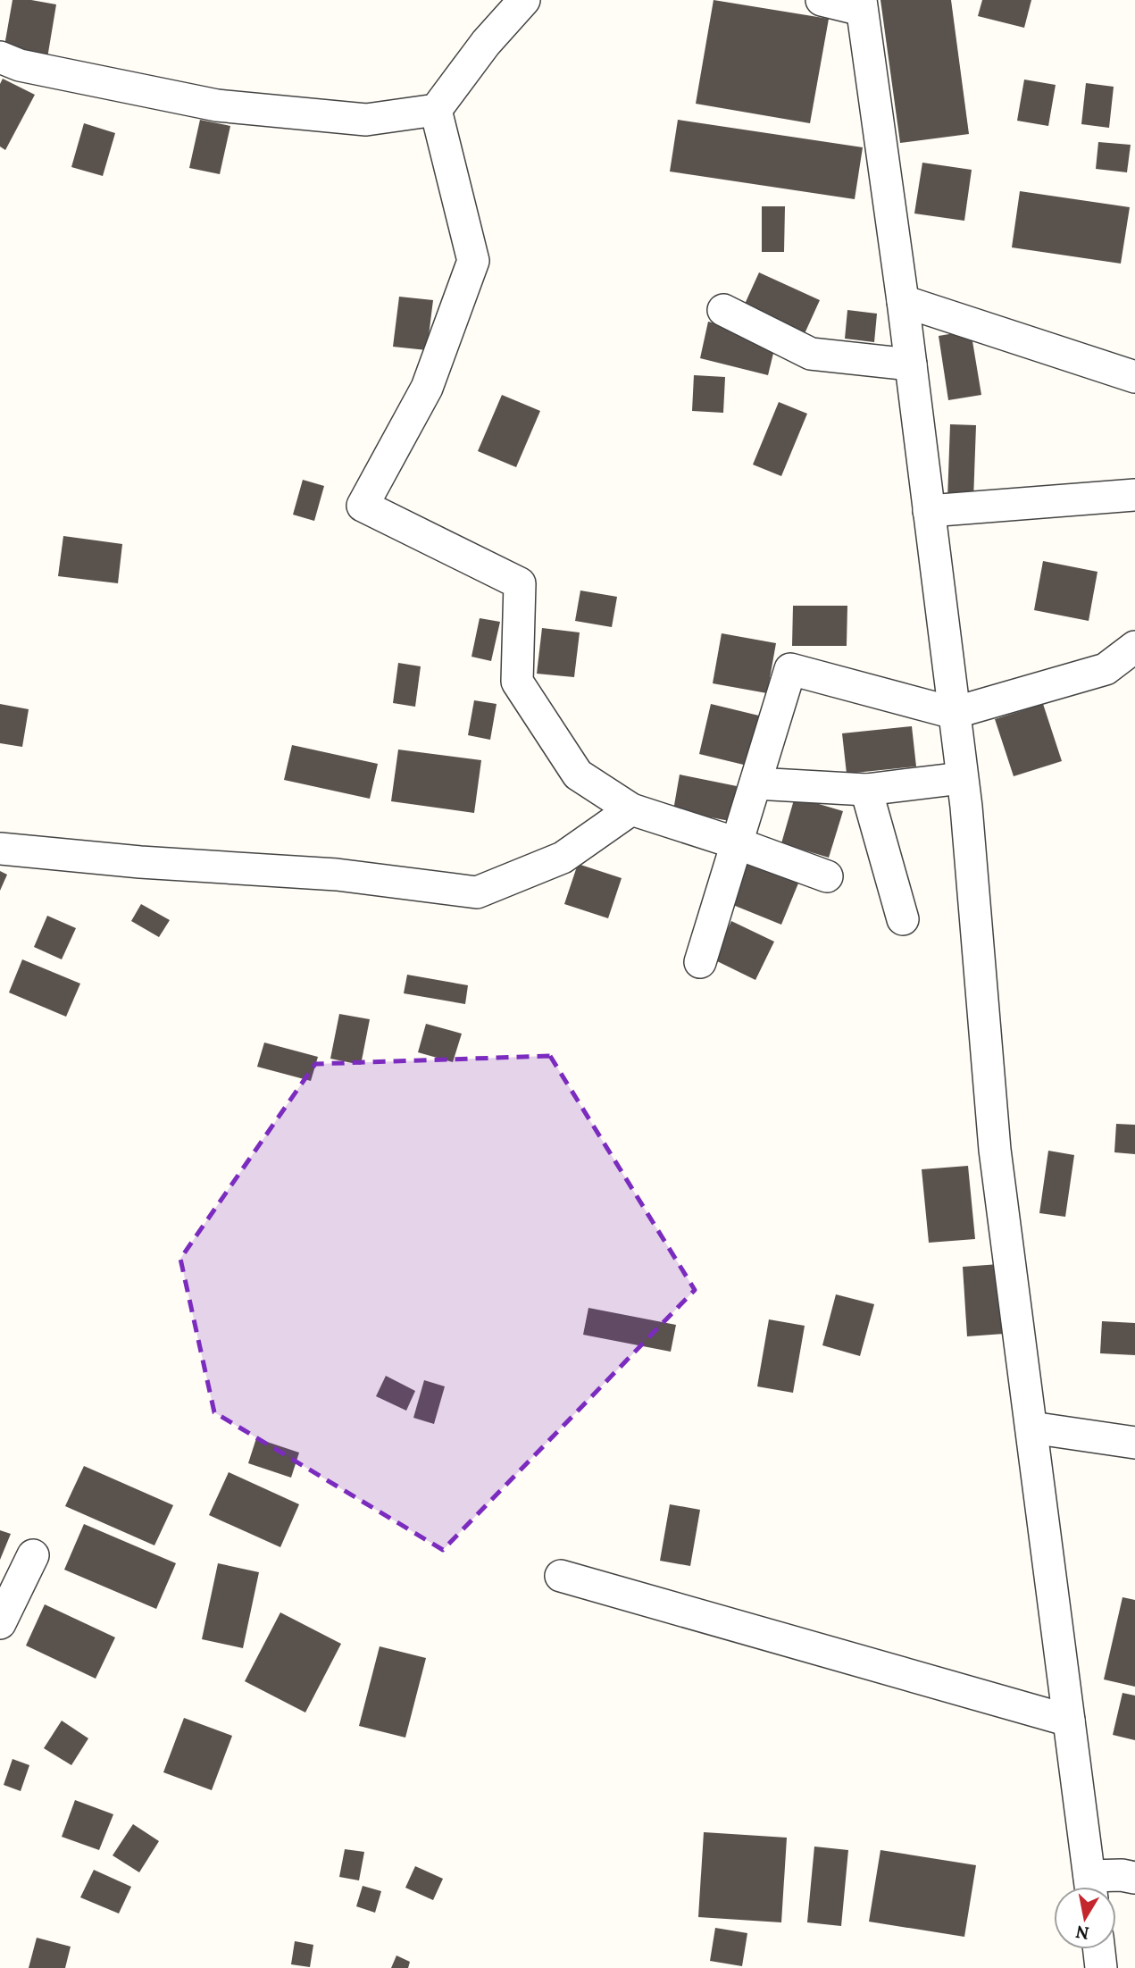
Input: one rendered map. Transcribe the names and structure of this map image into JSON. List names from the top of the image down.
{
  "north": "bottom"
}
